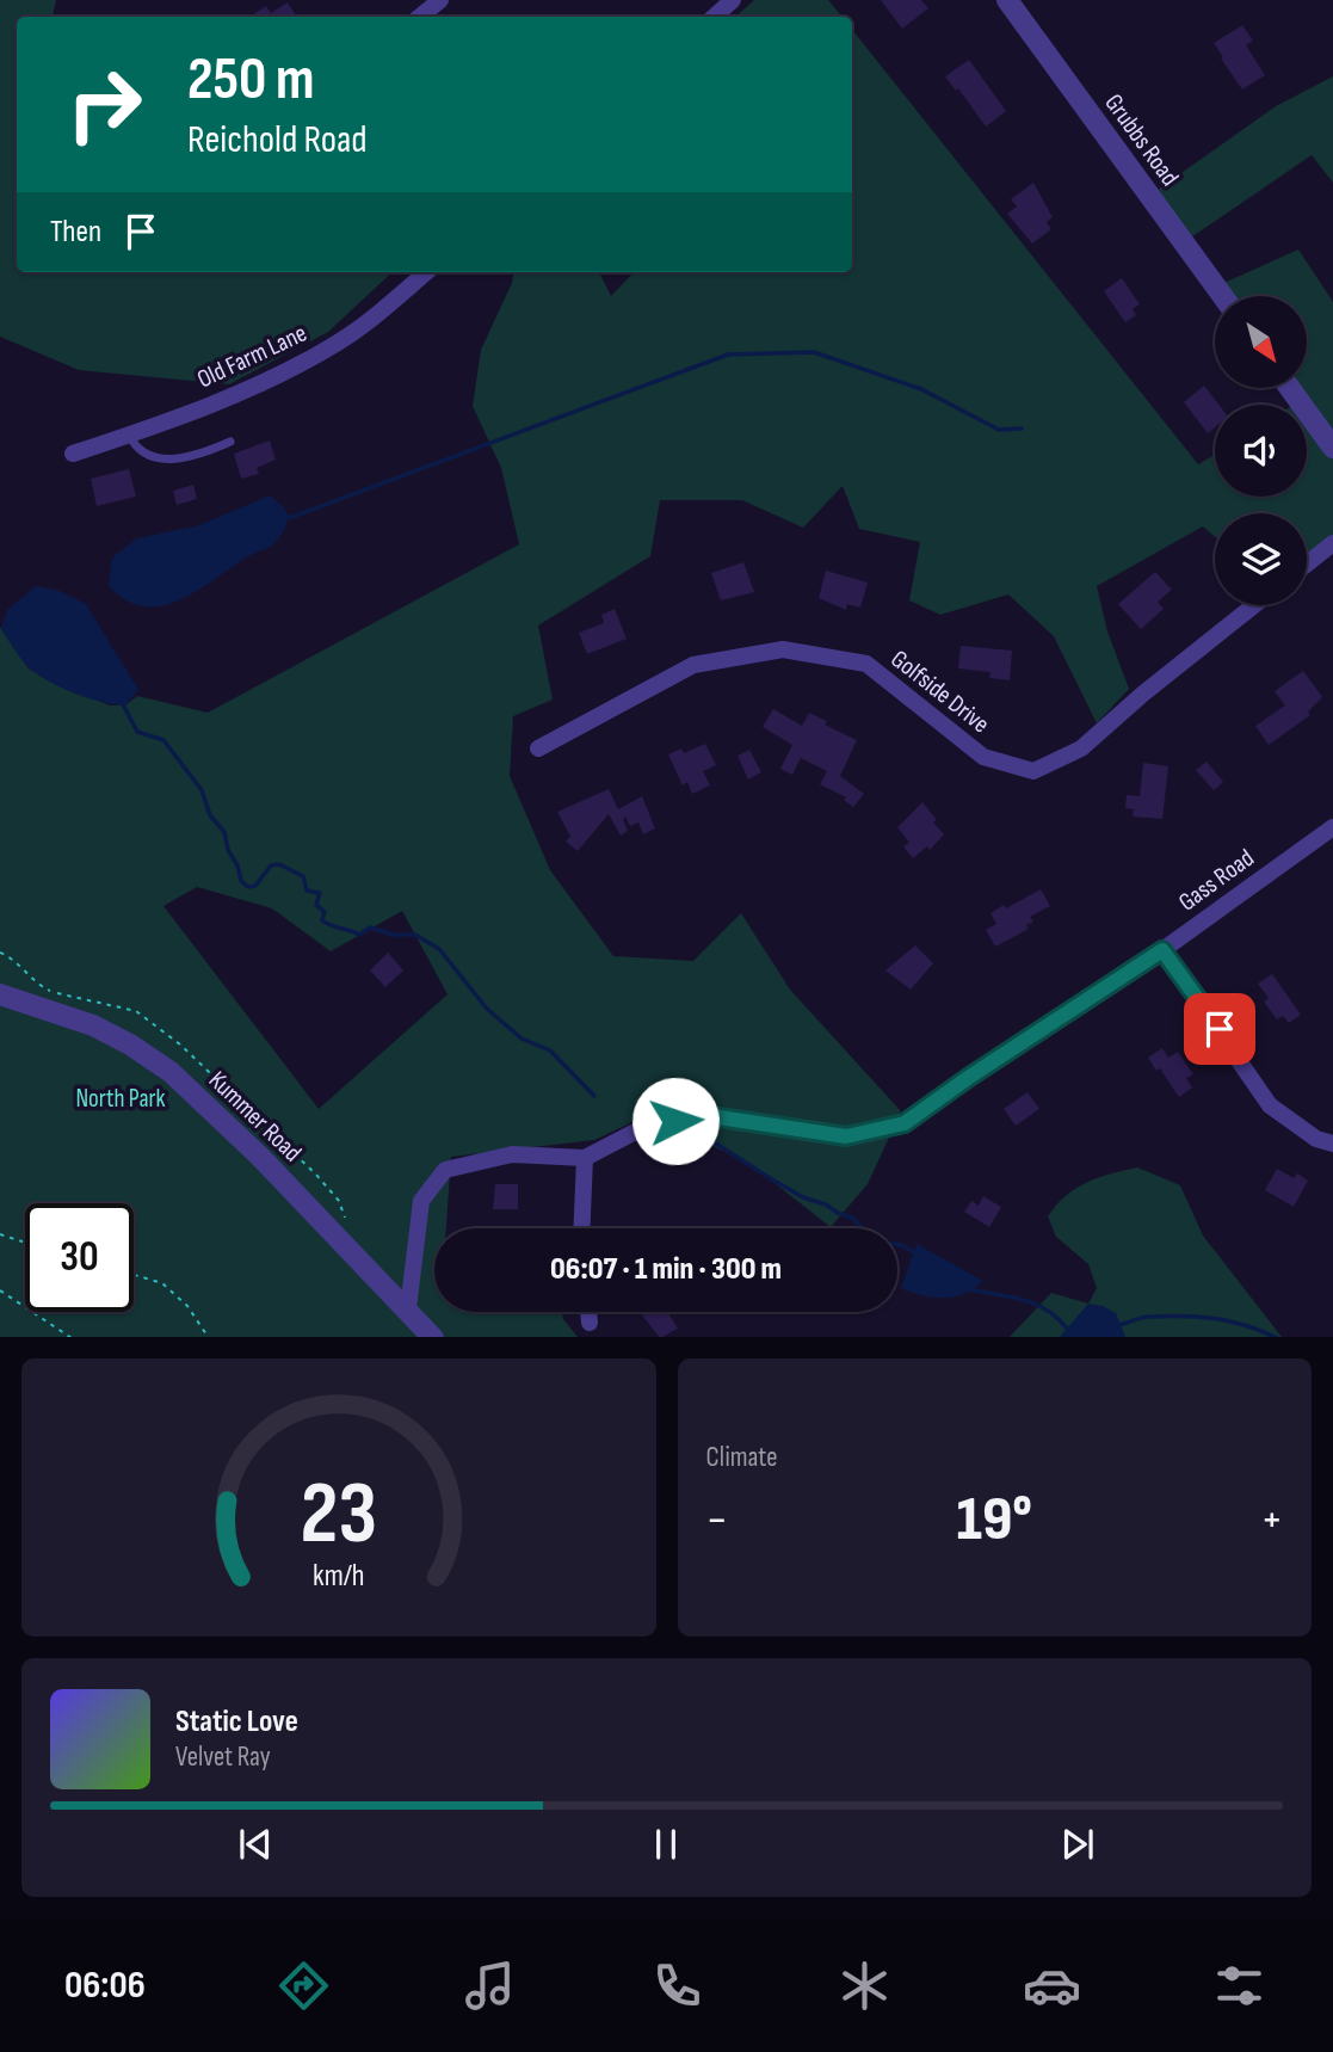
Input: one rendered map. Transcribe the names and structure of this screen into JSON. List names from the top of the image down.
{
  "streets": {
    "street": [
      "Grubbs Road",
      "Old Farm Lane",
      "Golfside Drive",
      "Gass Road",
      "Kummer Road"
    ]
  },
  "parks": ["North Park"],
  "north": "bottom right",
  "page": {
    "turn": ["250 m", "Reichold Road"],
    "then": "Then",
    "limit": "30",
    "trip": "06:07 · 1 min · 300 m",
    "tile": "Climate",
    "heat": ["−", "19°", "+"],
    "song": ["Static Love", "Velvet Ray"],
    "tabs": "06:06",
    "gauge": ["23", "km/h"]
  }
}
